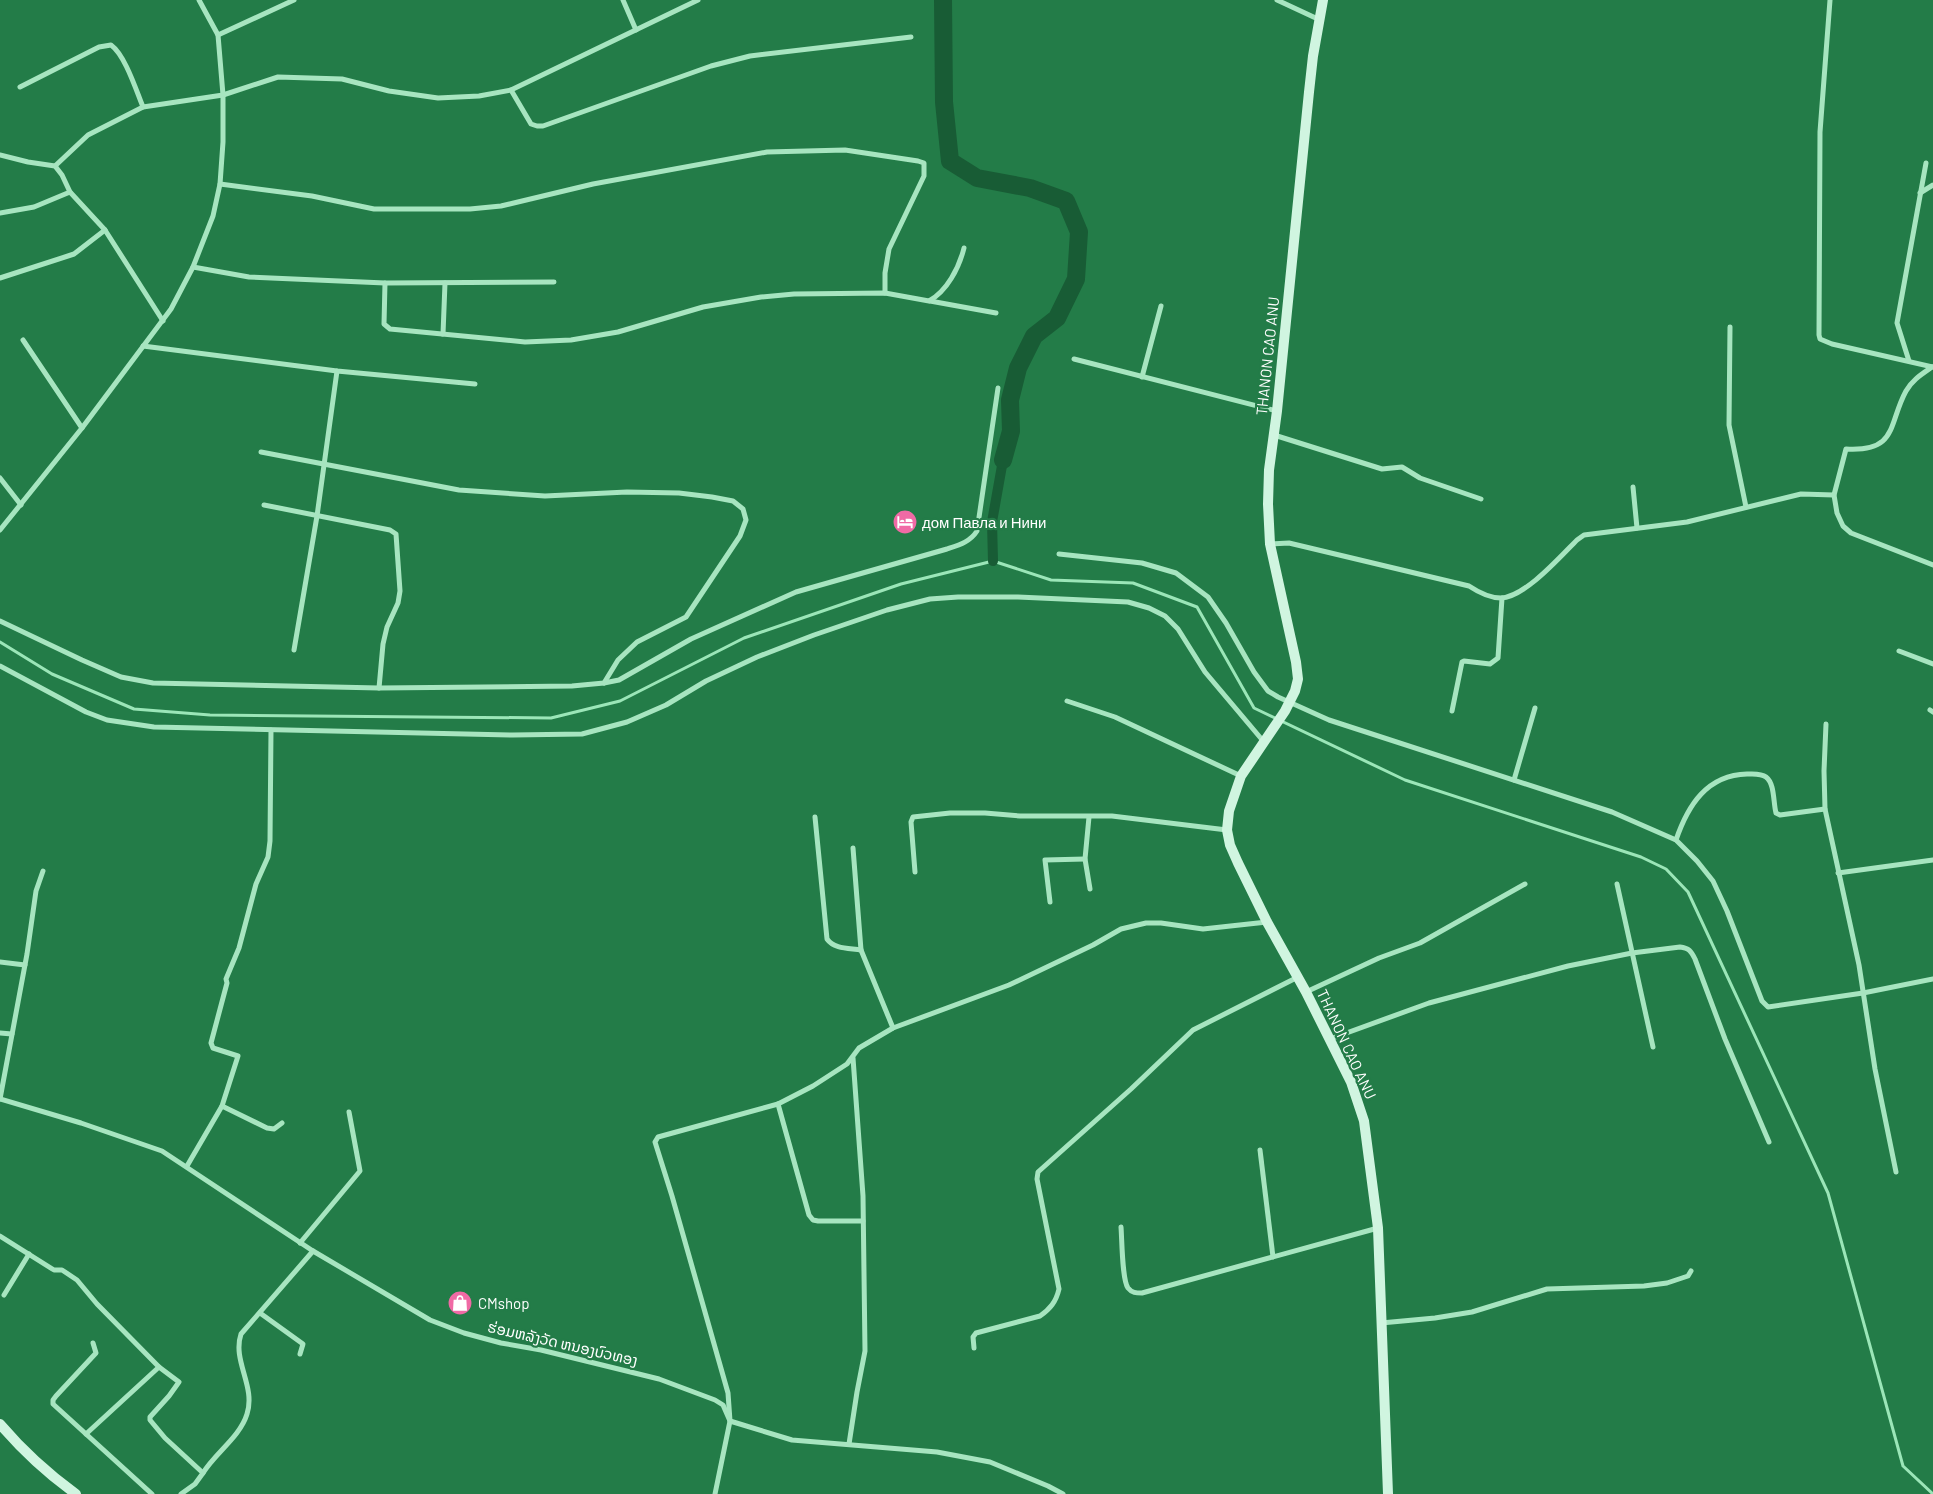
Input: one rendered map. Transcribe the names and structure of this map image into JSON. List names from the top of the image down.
{
  "streets": {
    "street": ["THANON CAO ANU", "ຮ່ອມຫລັງວັດ ຫນອງບົວທອງ"]
  },
  "places": {
    "hotel": ["дом Павла и Нини"],
    "shop": ["CMshop"]
  }
}
